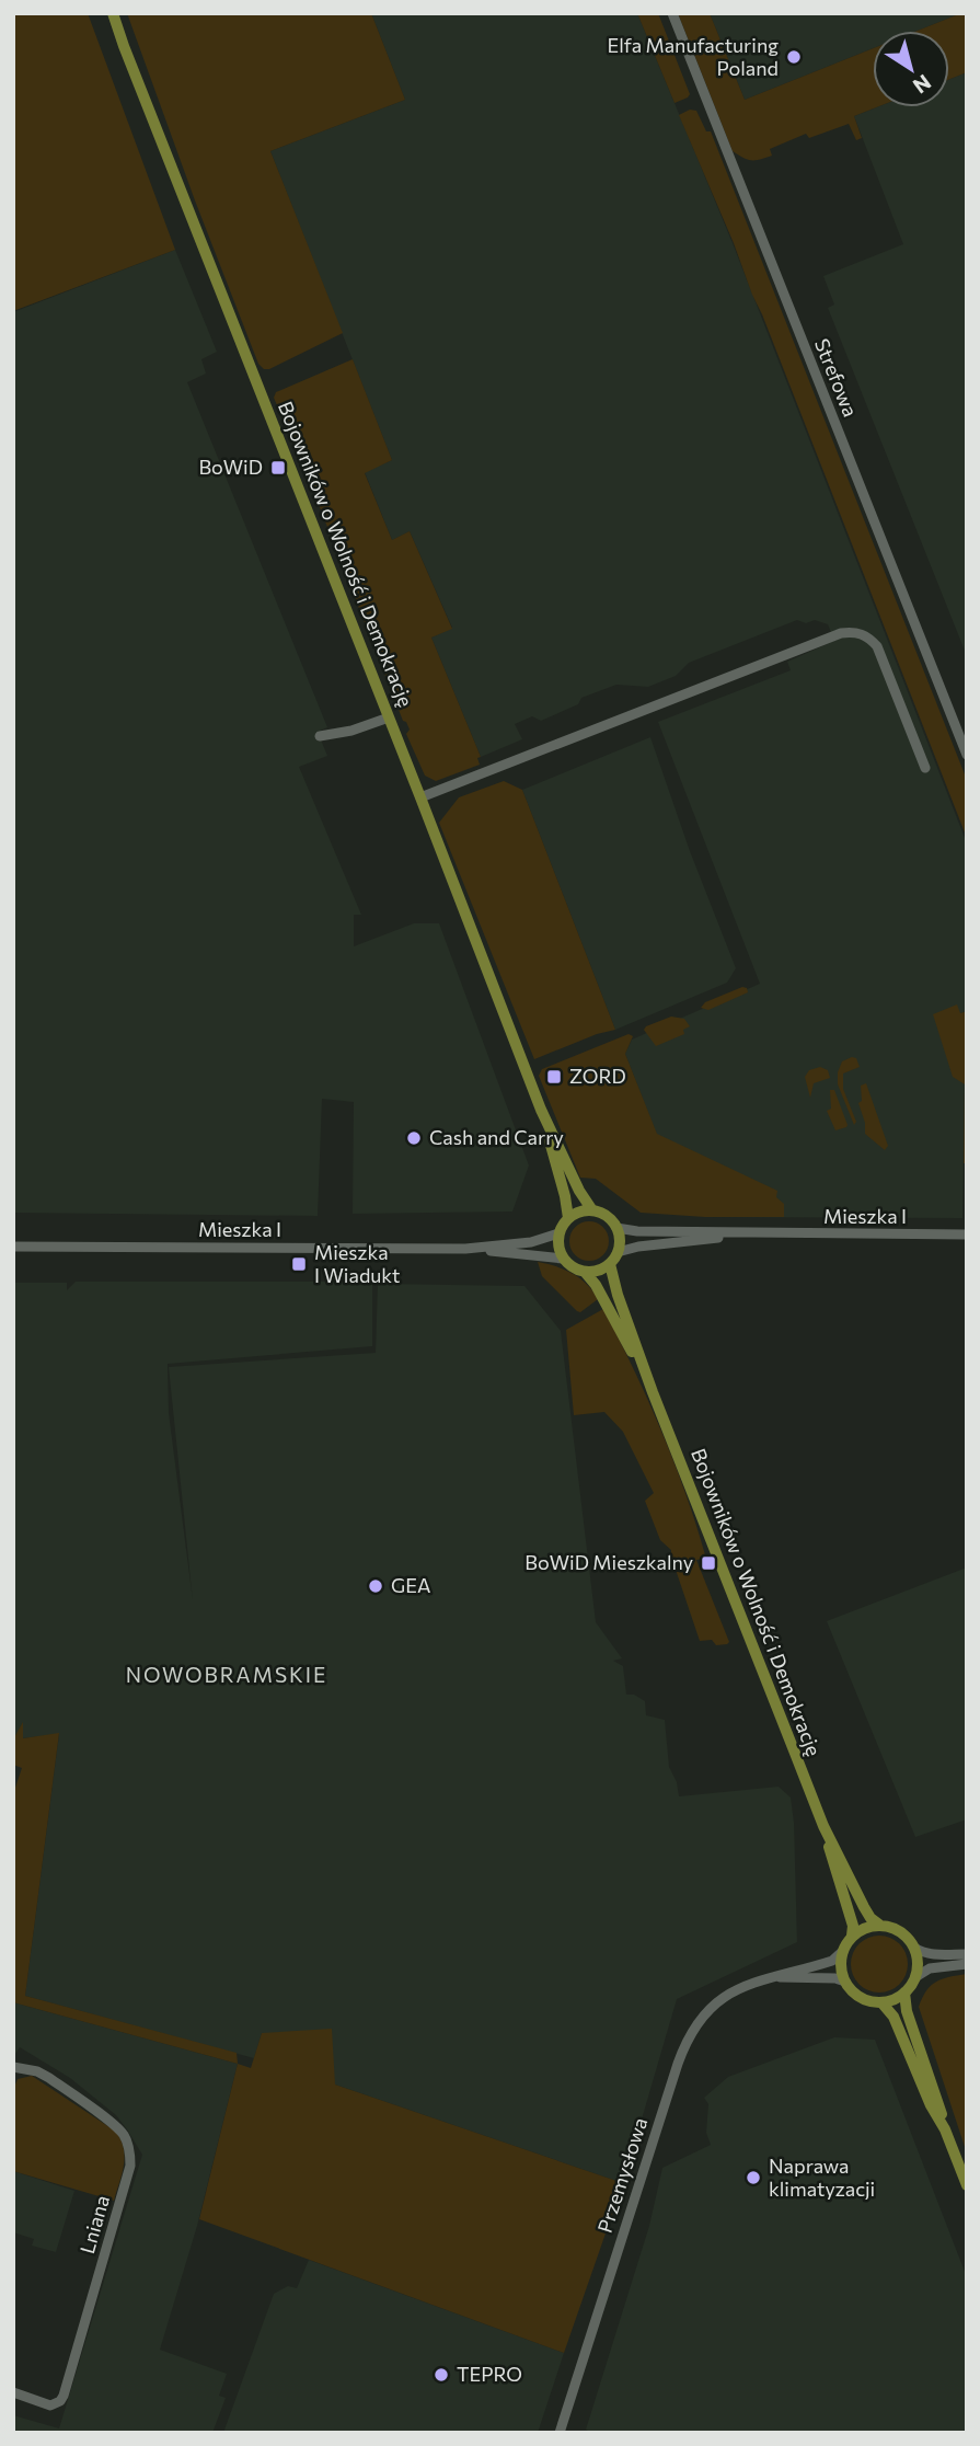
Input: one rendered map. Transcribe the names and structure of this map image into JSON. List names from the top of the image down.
{
  "streets": {
    "main road": ["Bojowników o Wolność i Demokrację"],
    "street": [
      "Strefowa",
      "Mieszka I",
      "Przemysłowa",
      "Lniana"
    ]
  },
  "crossings": [
    ["Bojowników o Wolność i Demokrację", "Mieszka I"],
    ["Bojowników o Wolność i Demokrację", "Przemysłowa"]
  ],
  "districts": ["NOWOBRAMSKIE"],
  "places": {
    "other": [
      "Elfa Manufacturing Poland",
      "Cash and Carry",
      "GEA",
      "Naprawa klimatyzacji",
      "TEPRO"
    ],
    "transit": [
      "BoWiD",
      "ZORD",
      "Mieszka I Wiadukt",
      "BoWiD Mieszkalny"
    ]
  },
  "north": "bottom right"
}
